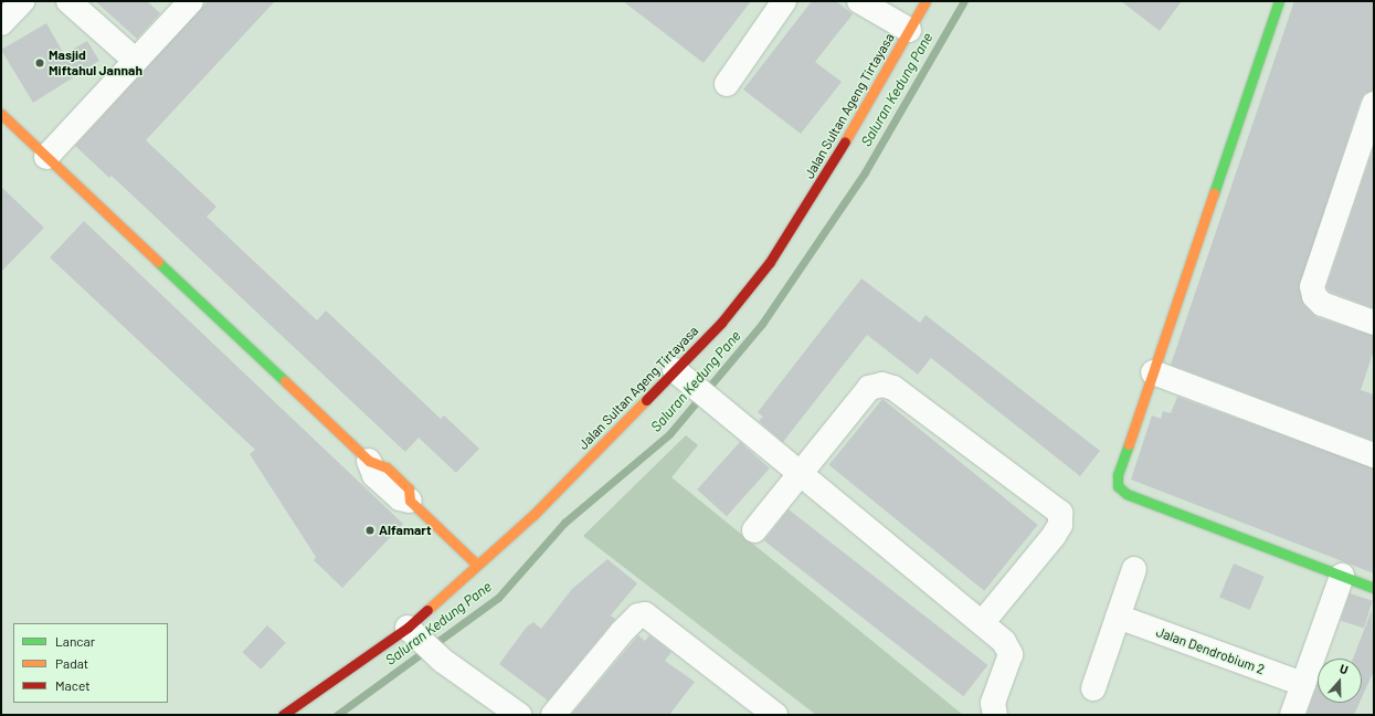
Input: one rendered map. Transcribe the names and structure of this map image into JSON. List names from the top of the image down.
{
  "streets": {
    "street": ["Jalan Sultan Ageng Tirtayasa", "Jalan Dendrobium 2"]
  },
  "water": ["Saluran Kedung Pane"],
  "places": ["Masjid Miftahul Jannah", "Alfamart"],
  "legend": ["Lancar", "Padat", "Macet"],
  "north": "top"
}
